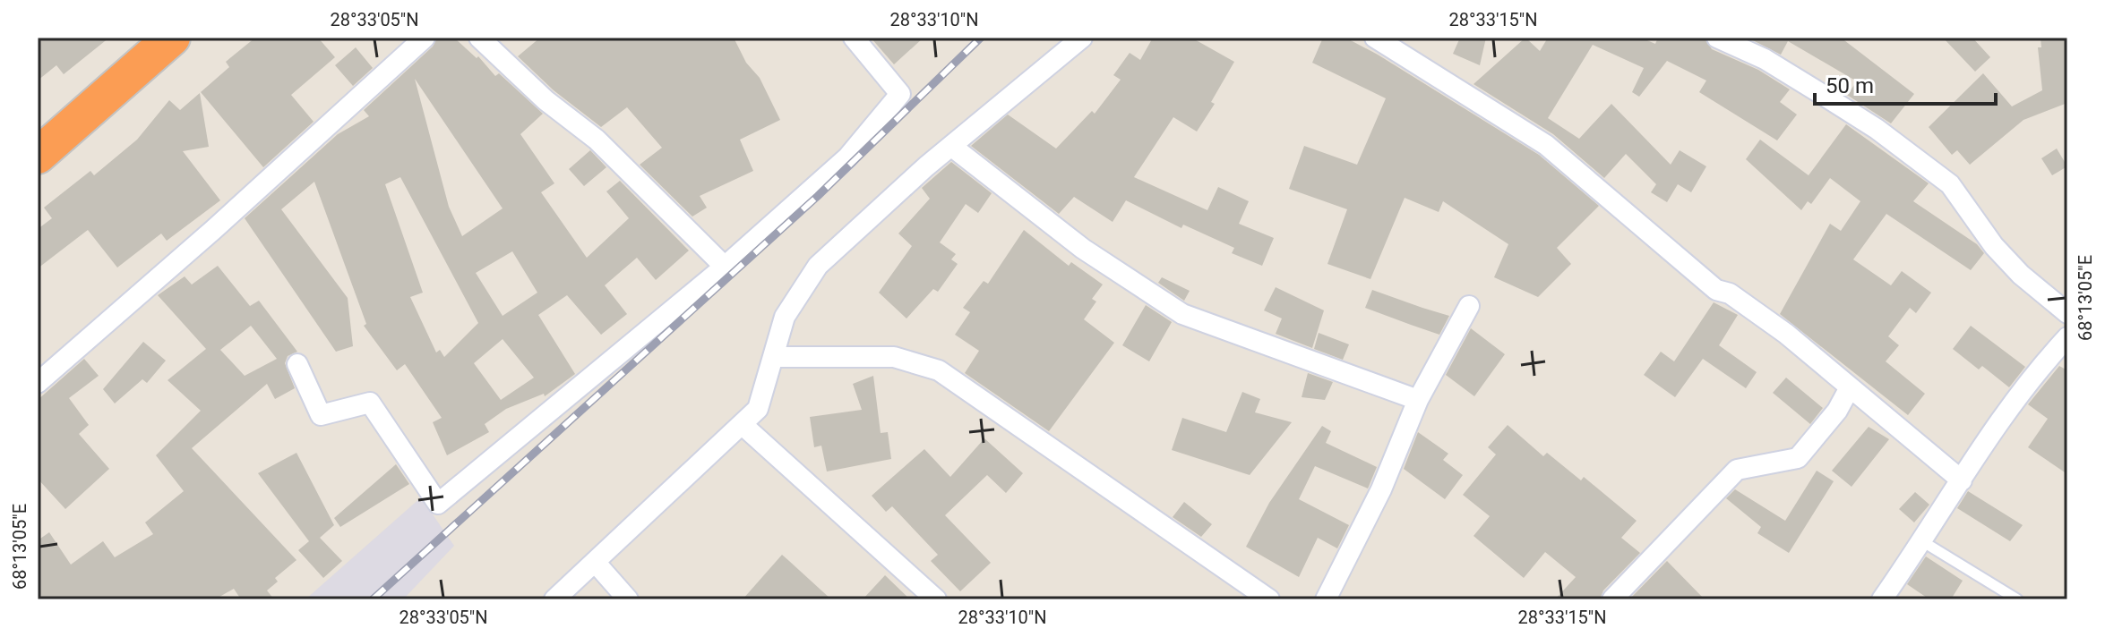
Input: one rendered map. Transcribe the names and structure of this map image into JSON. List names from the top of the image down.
{
  "scale_bar": "50 m",
  "coordinates": [
    "28°33'05\"N",
    "28°33'10\"N",
    "28°33'15\"N",
    "68°13'05\"E"
  ]
}
